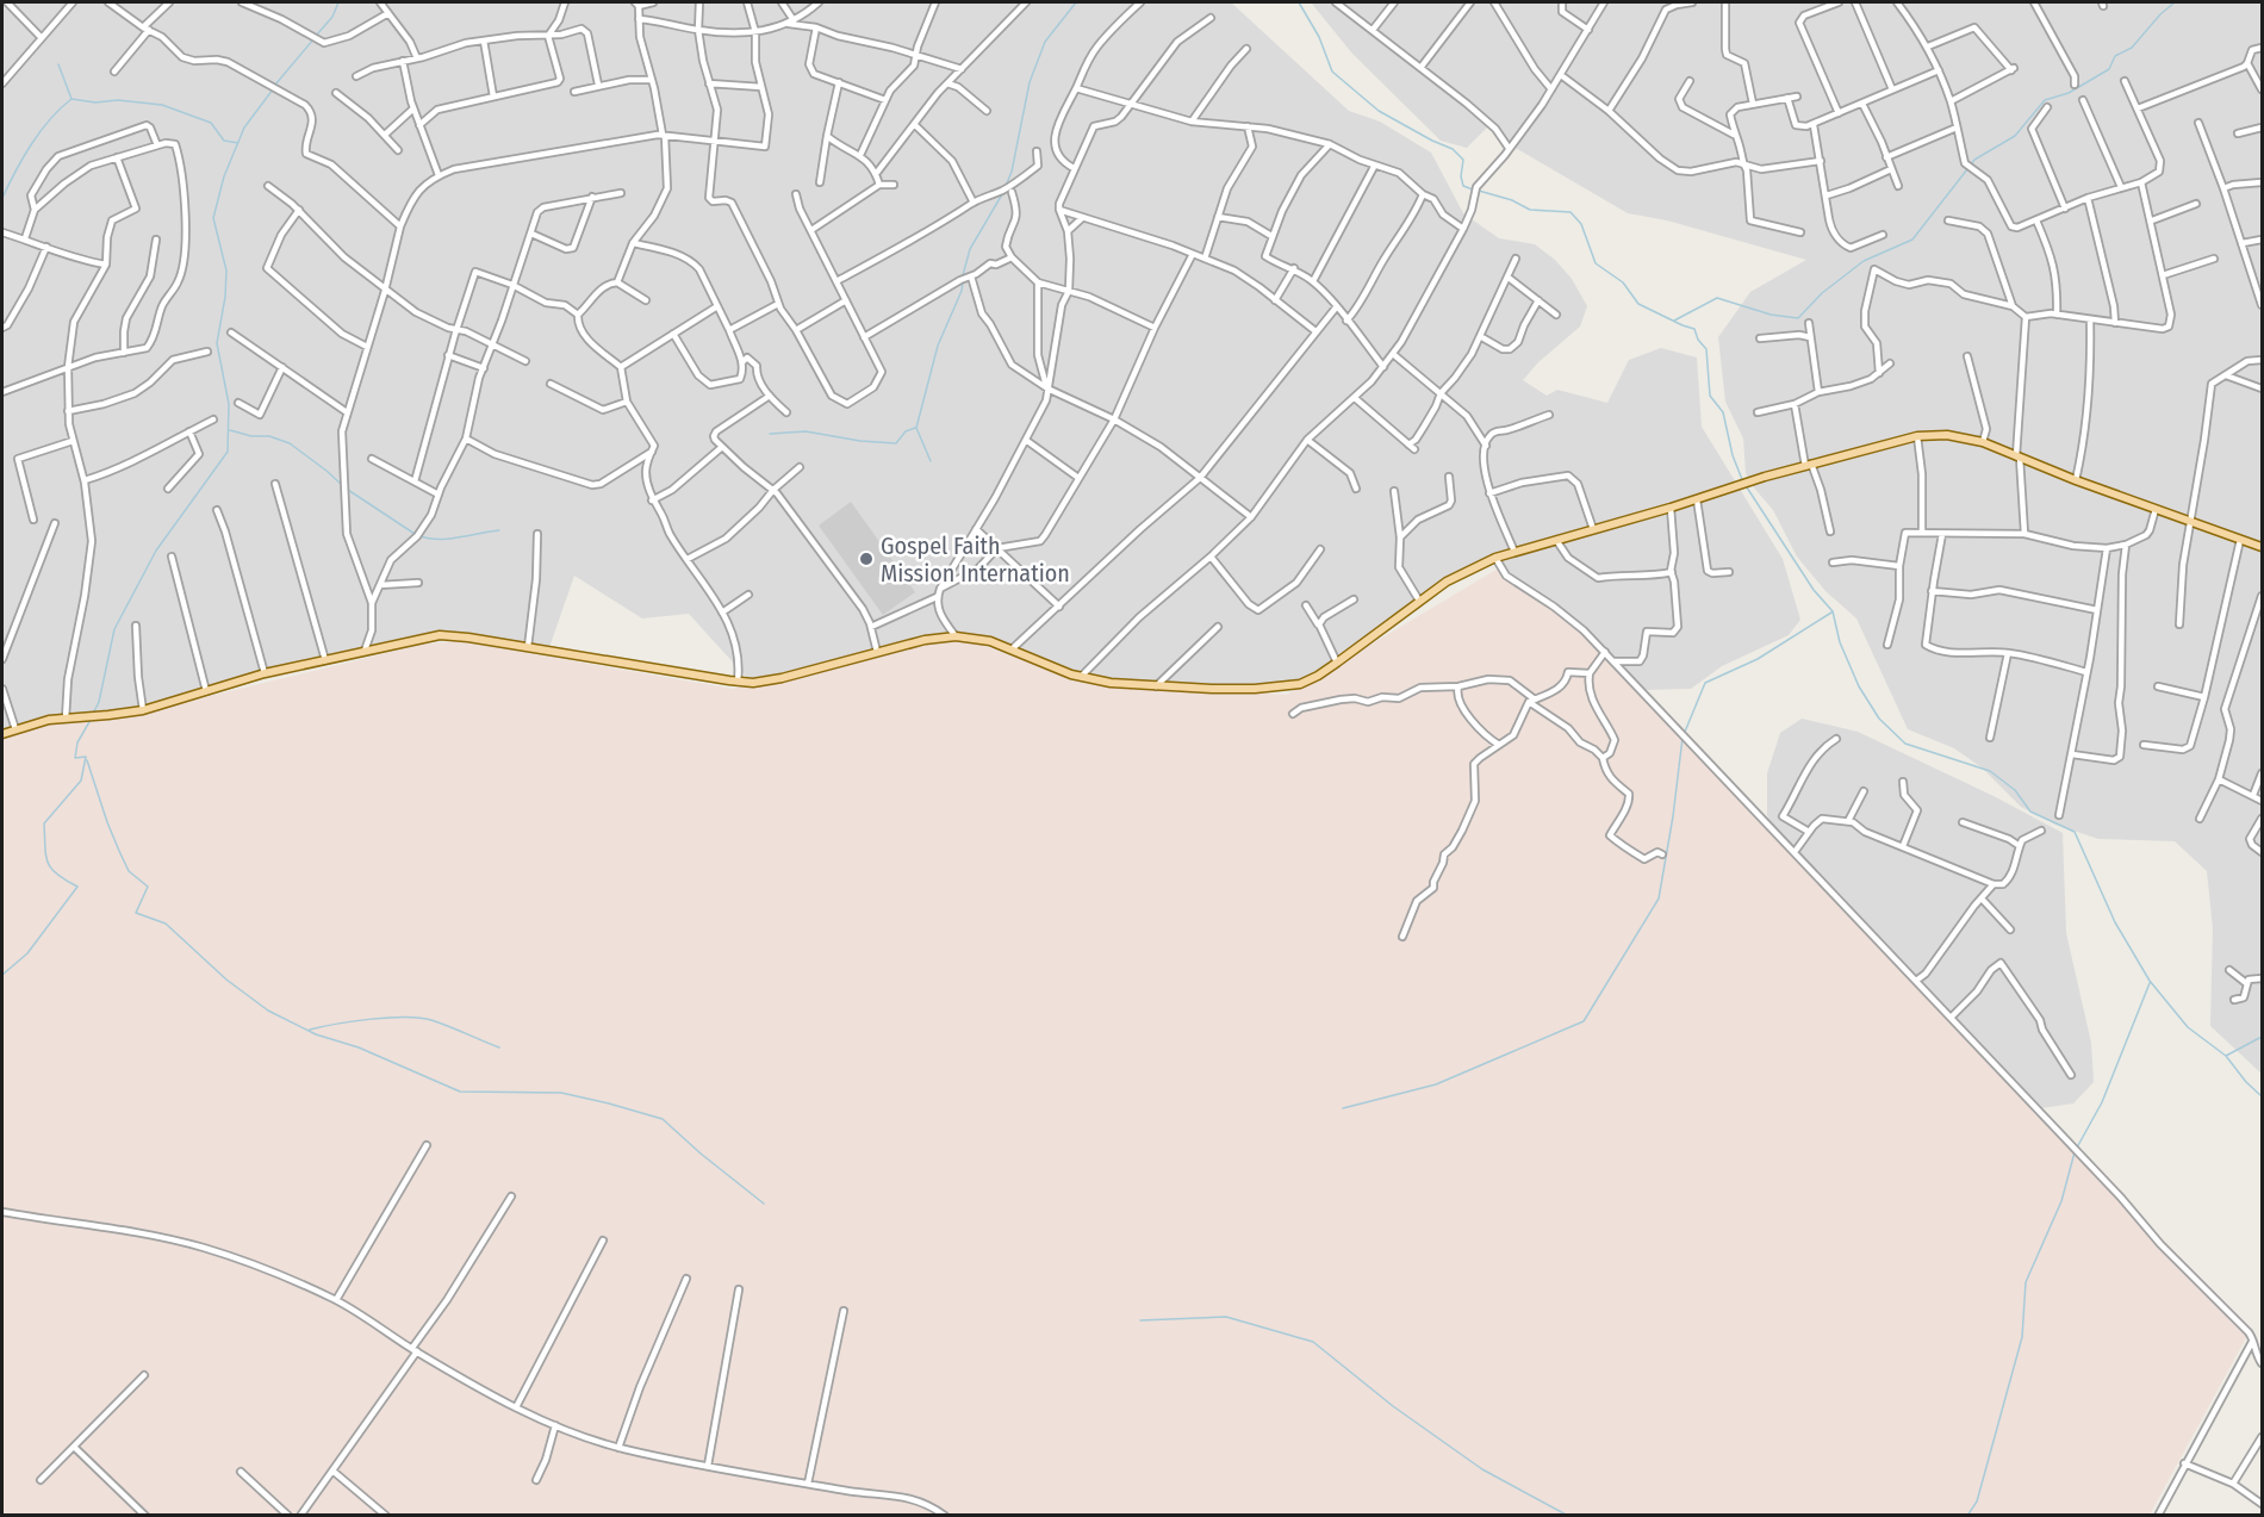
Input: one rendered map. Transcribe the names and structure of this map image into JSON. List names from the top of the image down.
{
  "places": ["Gospel Faith Mission Internation"]
}
